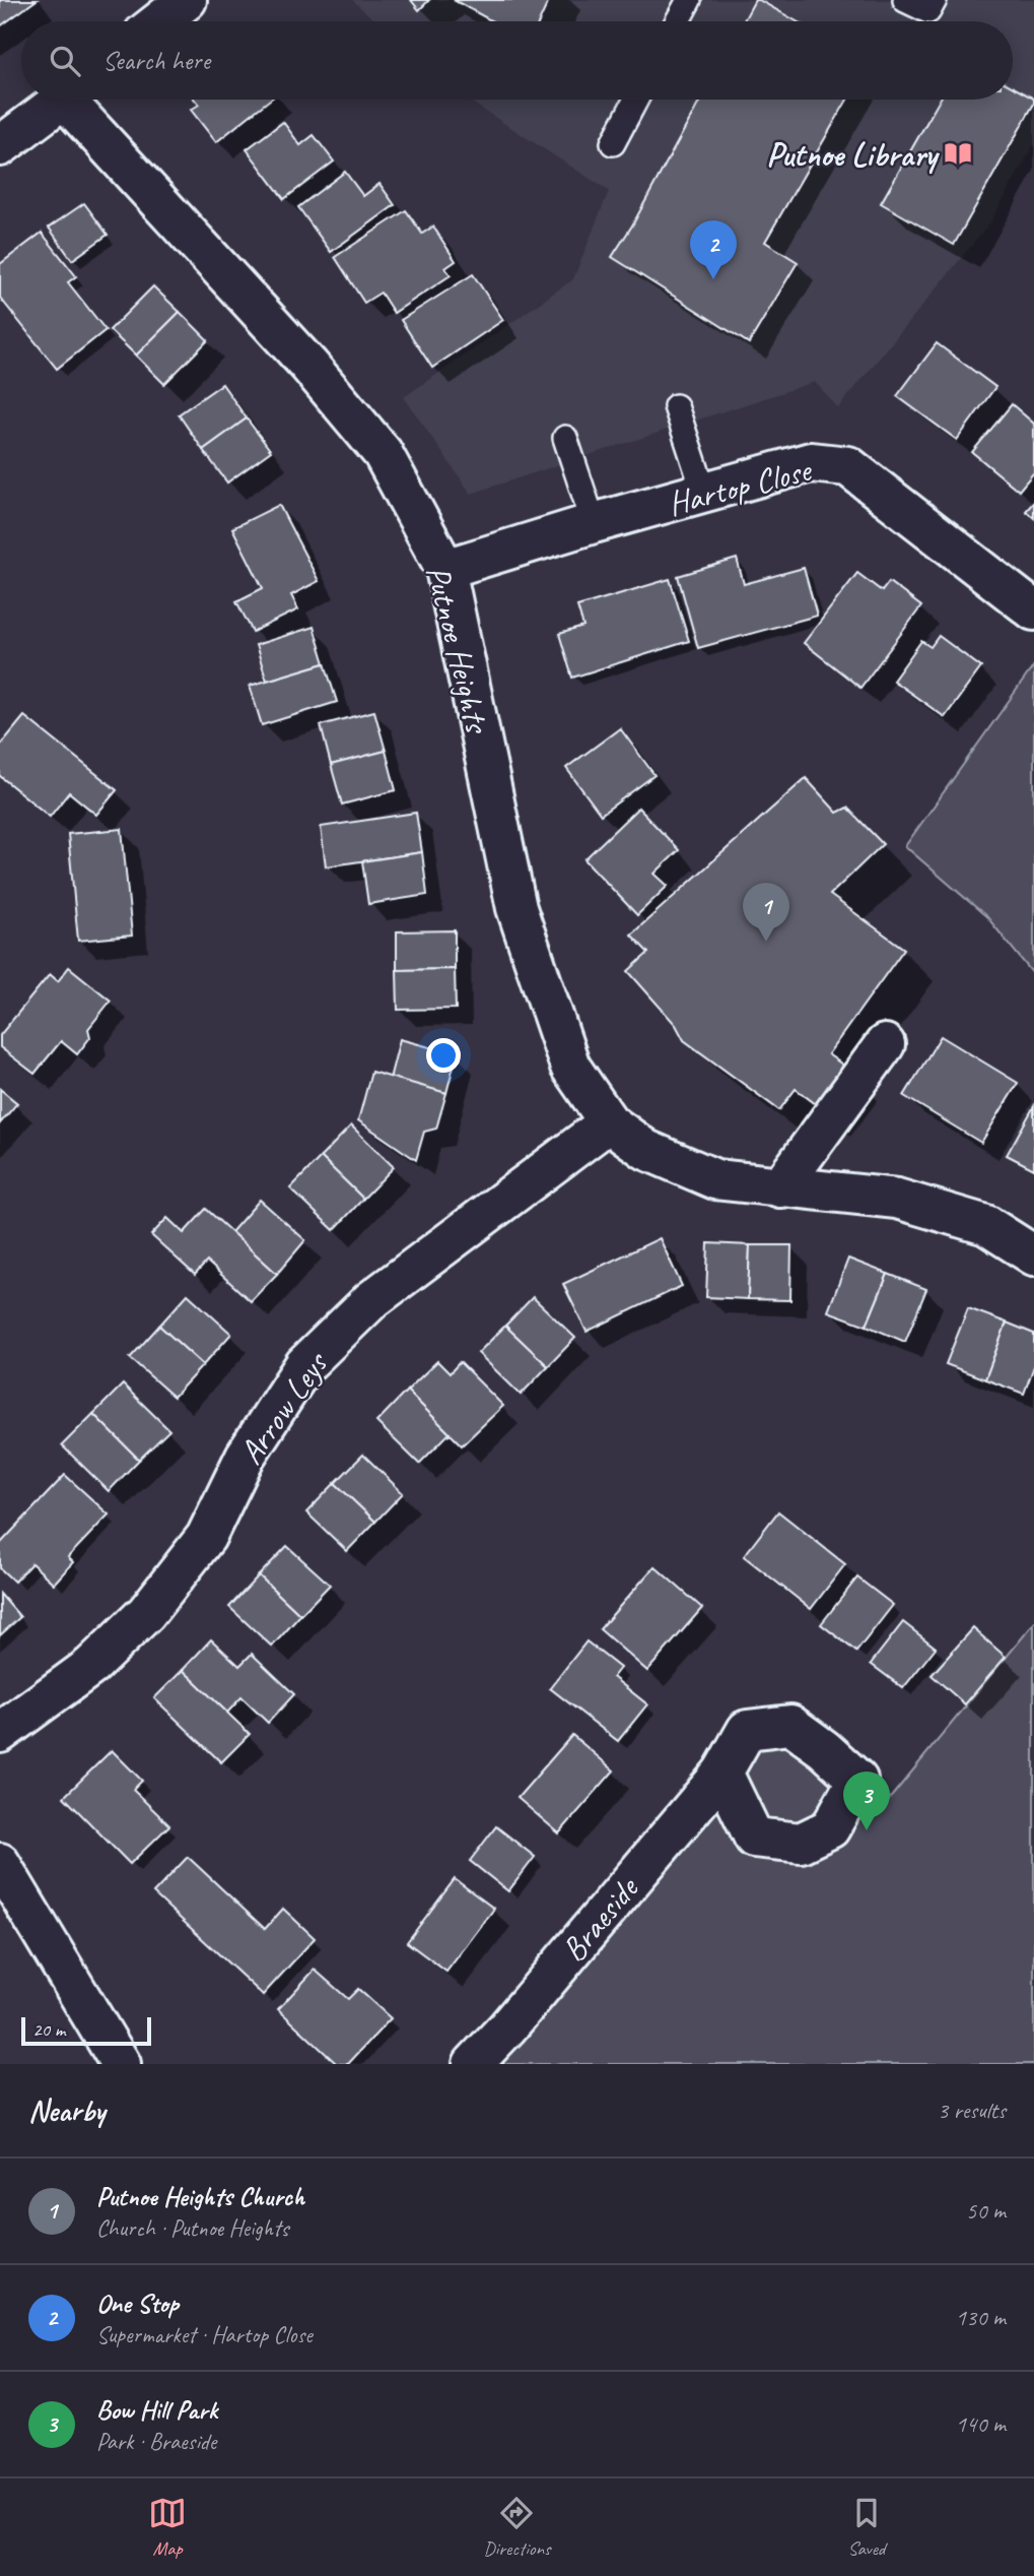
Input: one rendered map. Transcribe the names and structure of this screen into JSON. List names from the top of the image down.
{
  "streets": {
    "street": [
      "Hartop Close",
      "Putnoe Heights",
      "Arrow Leys",
      "Braeside"
    ]
  },
  "crossings": [
    ["Hartop Close", "Putnoe Heights"],
    ["Putnoe Heights", "Arrow Leys"]
  ],
  "places": {
    "library": ["Putnoe Library"]
  },
  "scale_bar": "20 m",
  "page": {
    "search": "Search here",
    "pins": ["2", "1", "3"],
    "scale": "20 m",
    "heading": ["Nearby", "3 results"],
    "list": [
      {
        "mark": "1",
        "name": "Putnoe Heights Church",
        "note": "Church · Putnoe Heights",
        "value": "50 m"
      },
      {
        "mark": "2",
        "name": "One Stop",
        "note": "Supermarket · Hartop Close",
        "value": "130 m"
      },
      {
        "mark": "3",
        "name": "Bow Hill Park",
        "note": "Park · Braeside",
        "value": "140 m"
      }
    ],
    "nav": ["Map", "Directions", "Saved"]
  }
}
